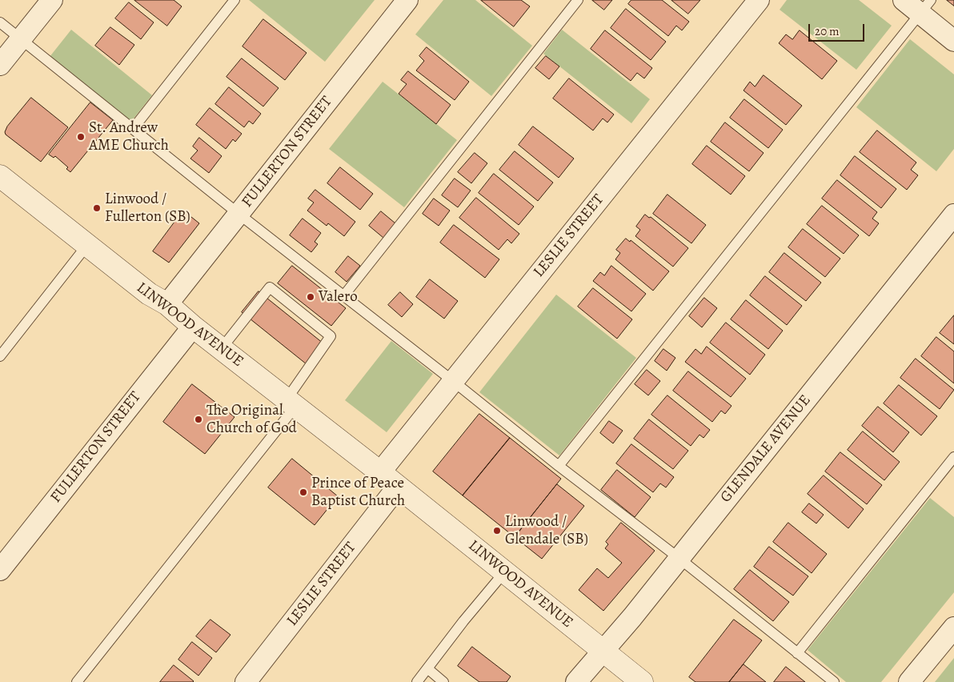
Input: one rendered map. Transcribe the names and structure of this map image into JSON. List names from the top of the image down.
{
  "streets": {
    "street": [
      "FULLERTON STREET",
      "LESLIE STREET",
      "LINWOOD AVENUE",
      "GLENDALE AVENUE"
    ]
  },
  "crossings": [
    ["FULLERTON STREET", "LINWOOD AVENUE"],
    ["LESLIE STREET", "LINWOOD AVENUE"],
    ["LINWOOD AVENUE", "GLENDALE AVENUE"]
  ],
  "places": [
    "St. Andrew AME Church",
    "Linwood / Fullerton (SB)",
    "Valero",
    "The Original Church of God",
    "Prince of Peace Baptist Church",
    "Linwood / Glendale (SB)"
  ],
  "scale_bar": "20 m"
}
